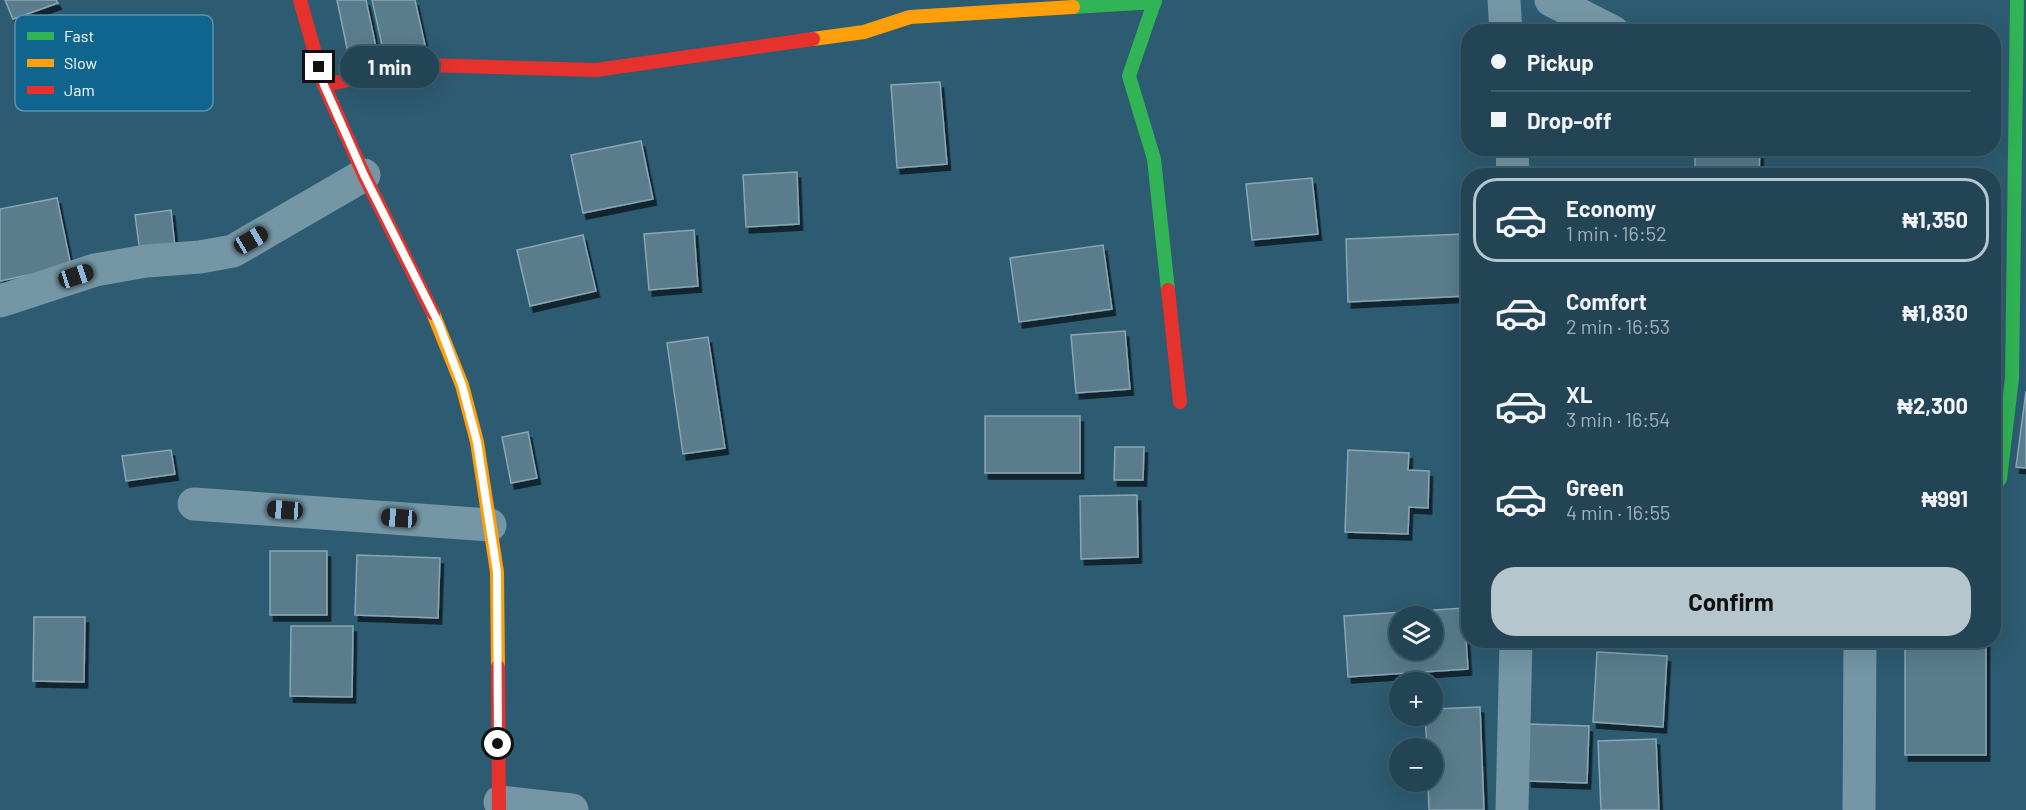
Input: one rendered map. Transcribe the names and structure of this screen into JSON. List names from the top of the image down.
{
  "legend": ["Fast", "Slow", "Jam"],
  "page": {
    "banner": ["Pickup", "Drop-off"],
    "bubble": "1 min",
    "list": [
      {
        "name": "Economy",
        "note": "1 min · 16:52",
        "value": "₦1,350"
      },
      {
        "name": "Comfort",
        "note": "2 min · 16:53",
        "value": "₦1,830"
      },
      {
        "name": "XL",
        "note": "3 min · 16:54",
        "value": "₦2,300"
      },
      {
        "name": "Green",
        "note": "4 min · 16:55",
        "value": "₦991"
      }
    ],
    "buttons": "Confirm",
    "map_buttons": ["+", "−"]
  }
}
